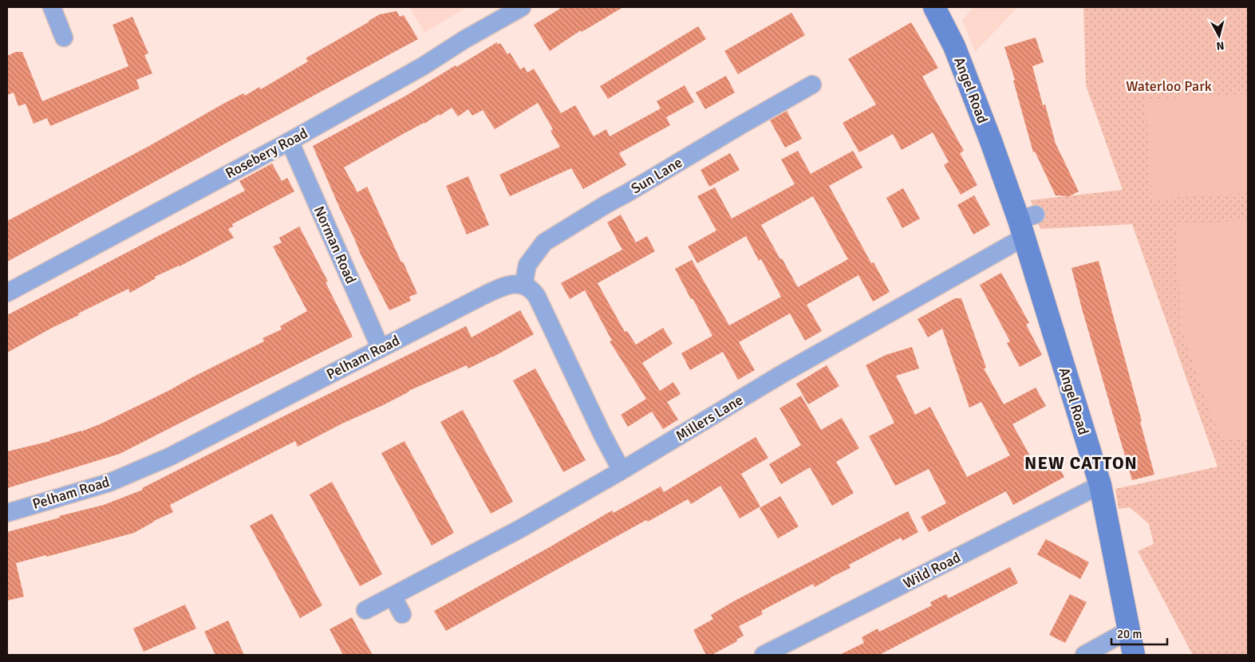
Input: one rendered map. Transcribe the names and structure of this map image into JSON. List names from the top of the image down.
{
  "streets": {
    "street": [
      "Angel Road",
      "Rosebery Road",
      "Sun Lane",
      "Norman Road",
      "Pelham Road",
      "Millers Lane",
      "Wild Road"
    ]
  },
  "crossings": [
    ["Angel Road", "Millers Lane"],
    ["Angel Road", "Wild Road"],
    ["Rosebery Road", "Norman Road"],
    ["Sun Lane", "Pelham Road"],
    ["Norman Road", "Pelham Road"]
  ],
  "districts": ["NEW CATTON"],
  "parks": ["Waterloo Park"],
  "scale_bar": "20 m",
  "north": "bottom"
}
